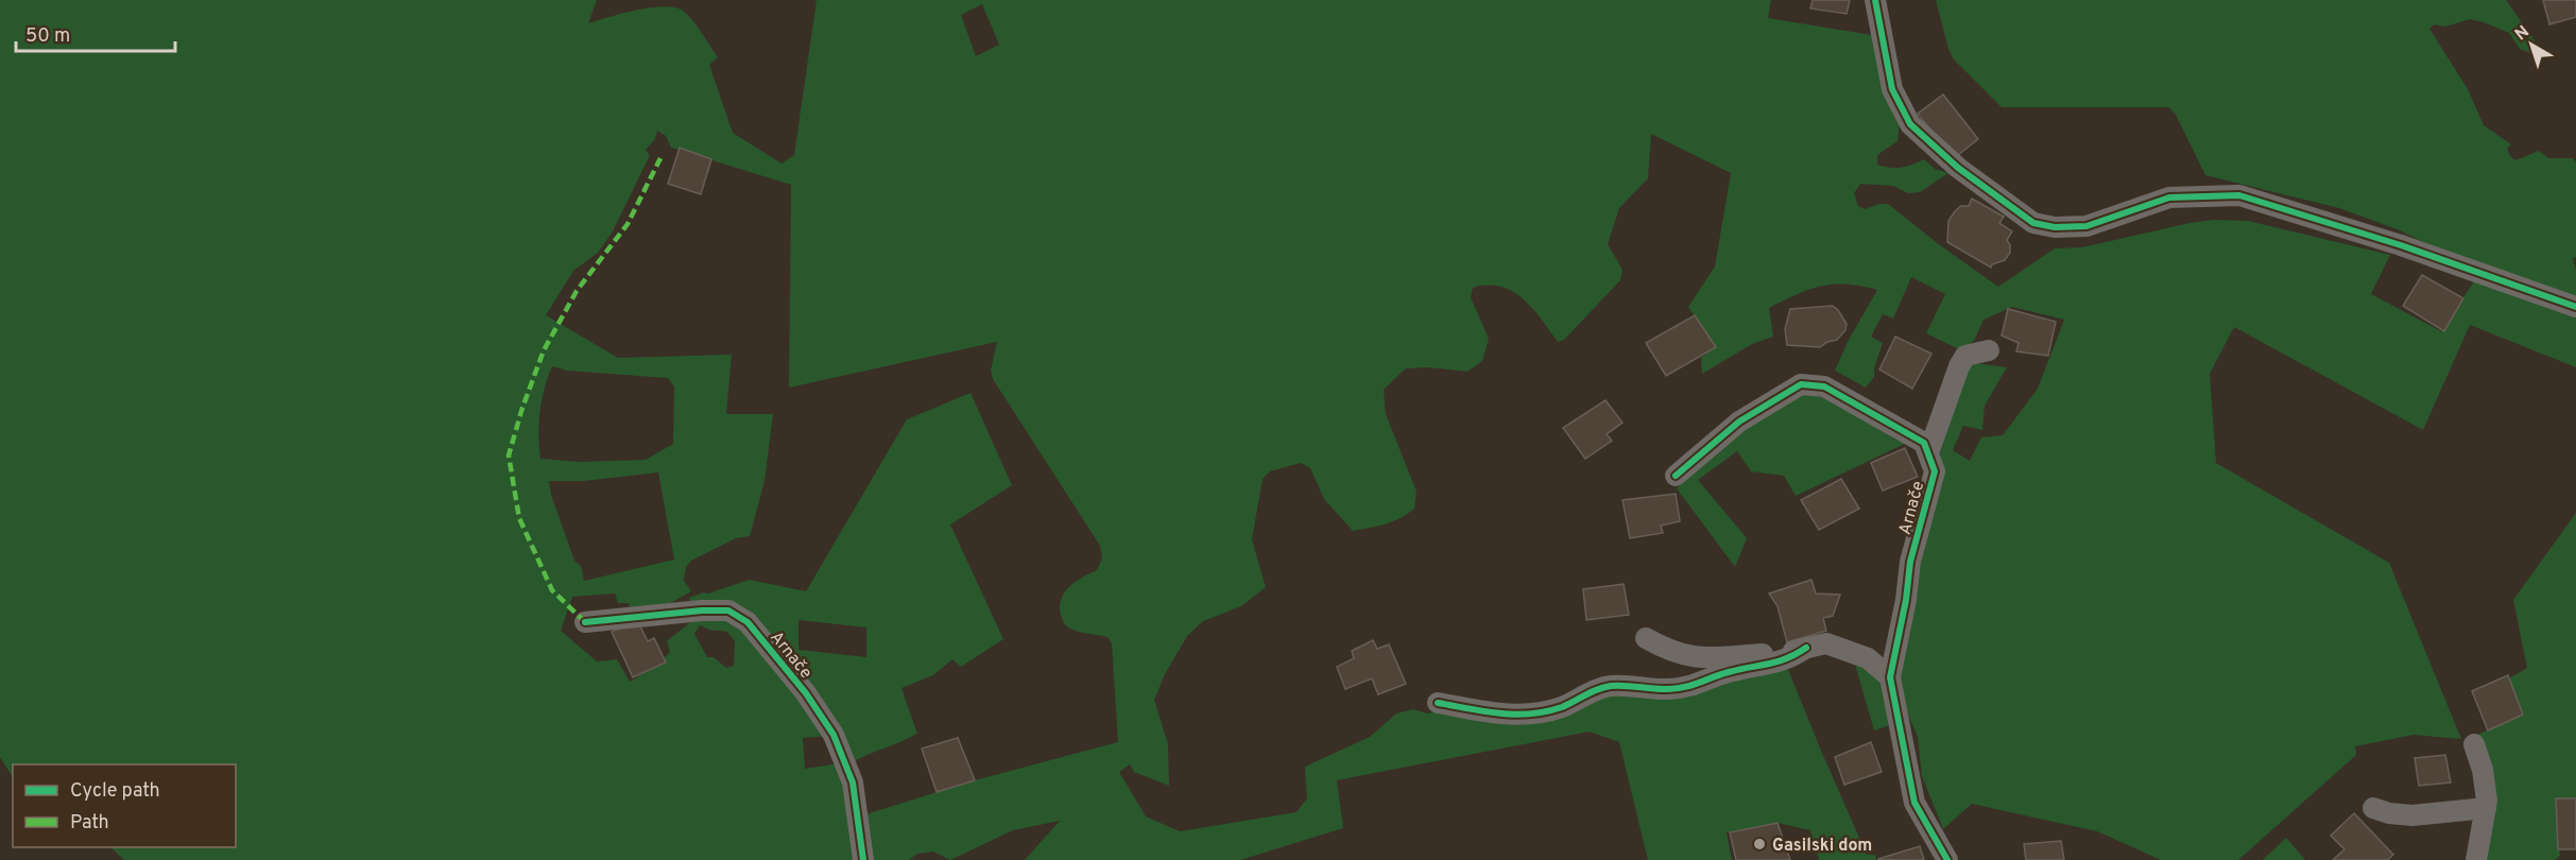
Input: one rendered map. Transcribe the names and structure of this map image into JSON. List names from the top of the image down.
{
  "streets": {
    "street": ["Arnače"]
  },
  "places": ["Gasilski dom"],
  "legend": ["Cycle path", "Path"],
  "scale_bar": "50 m",
  "north": "top left"
}
